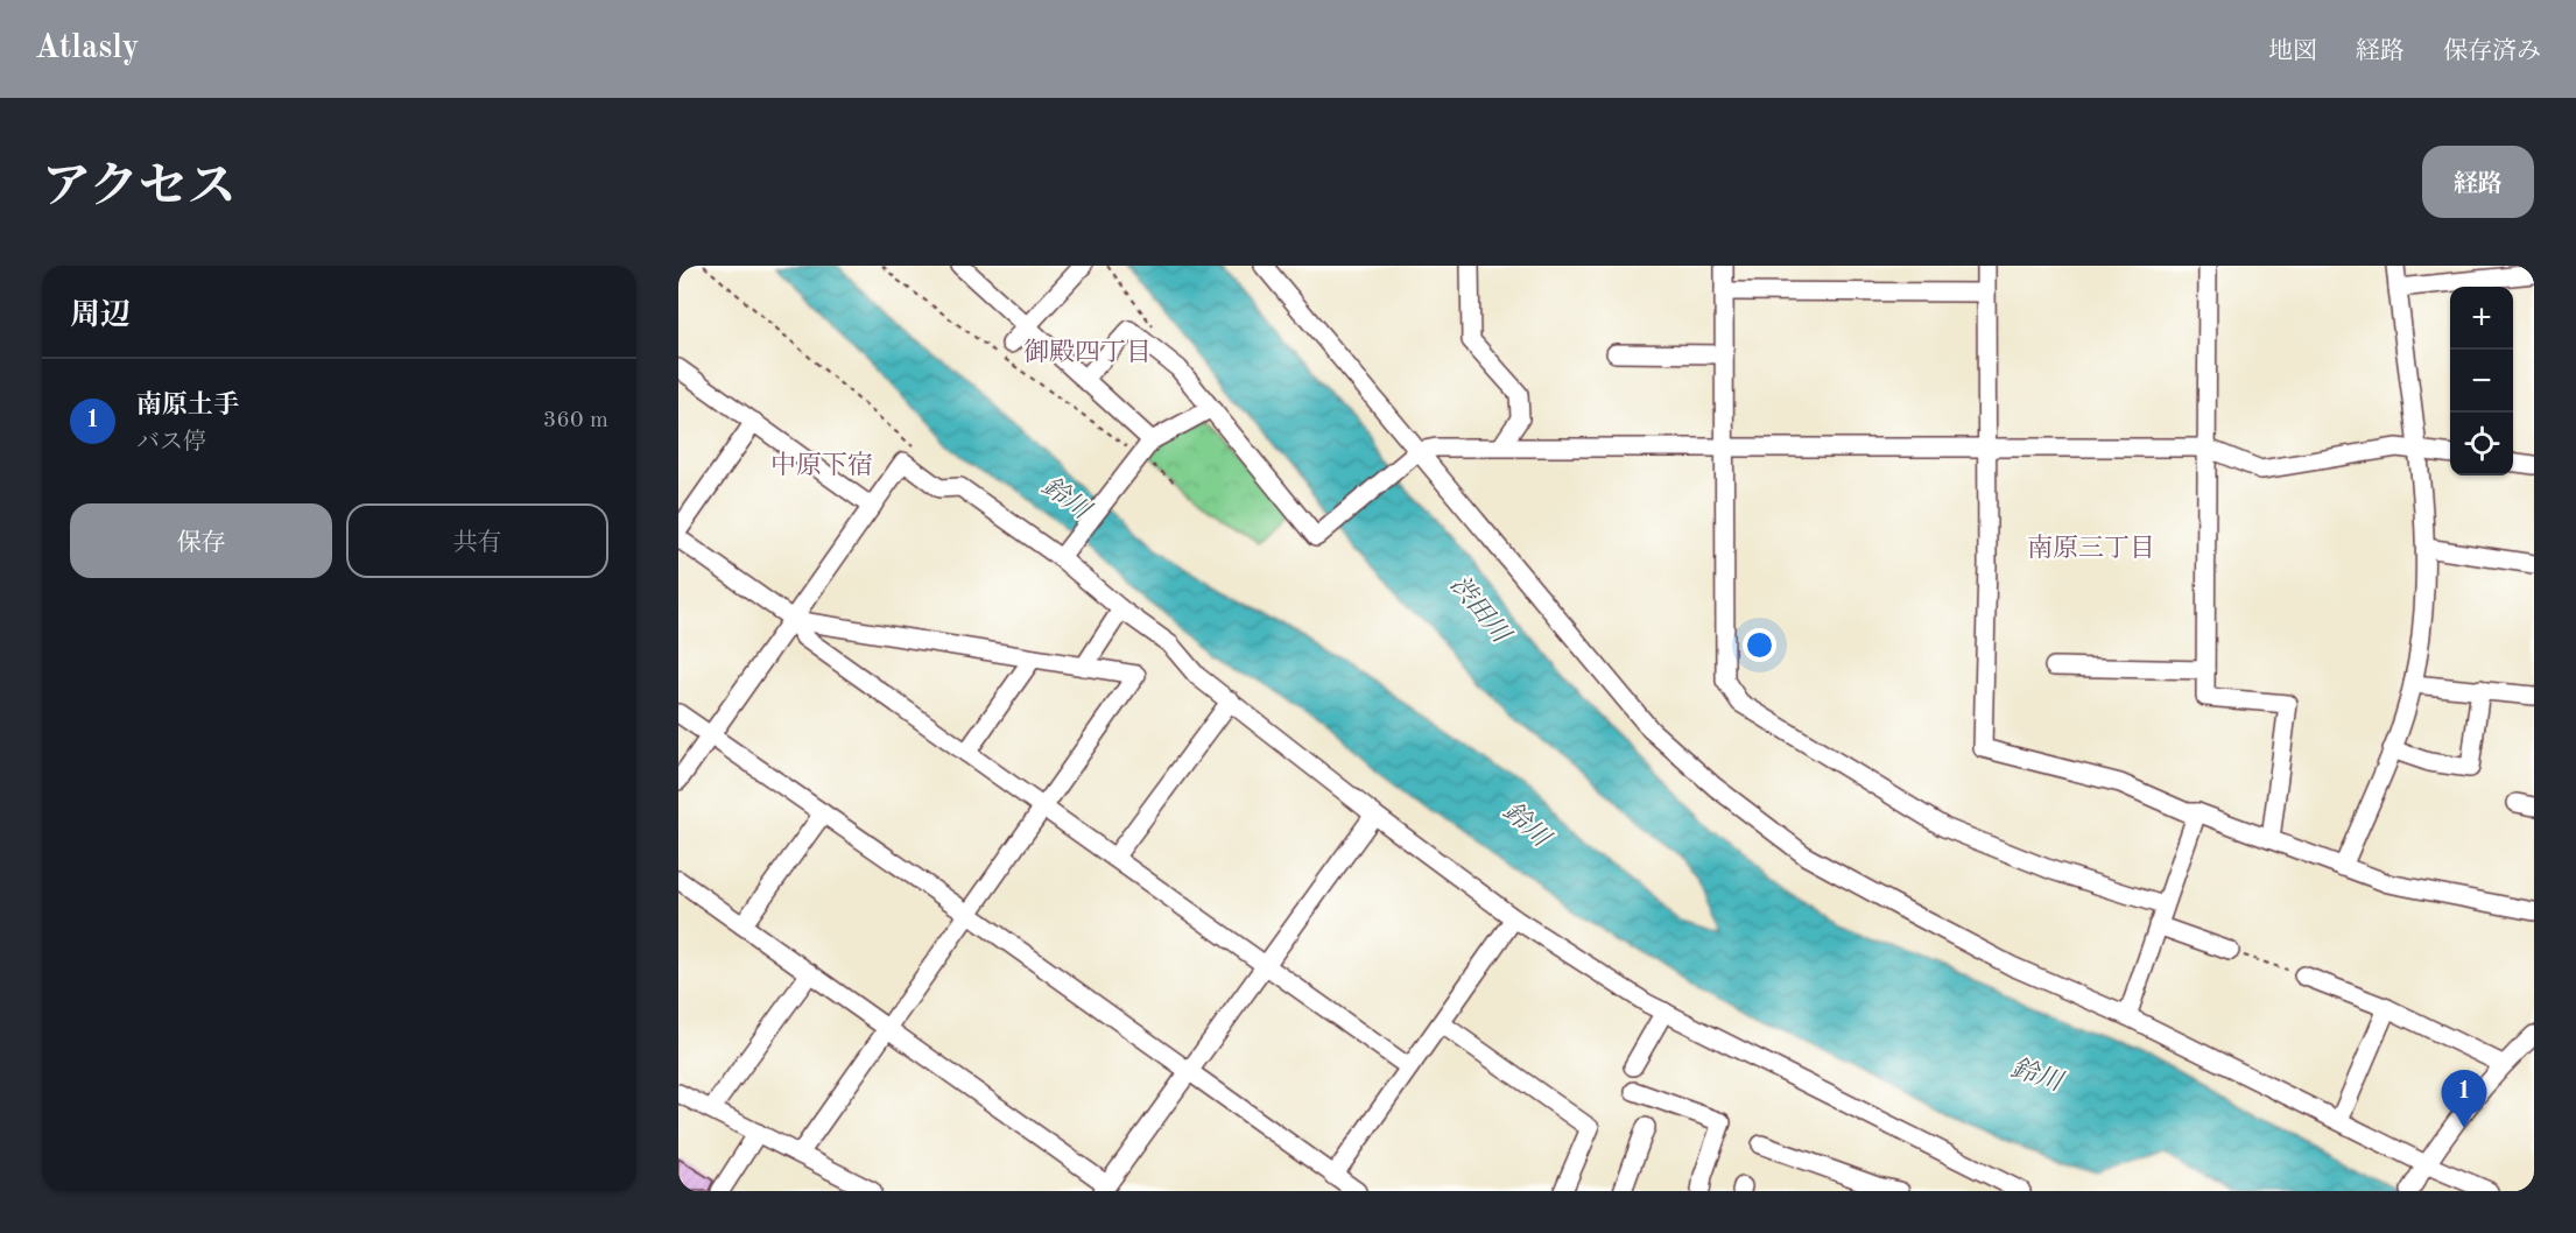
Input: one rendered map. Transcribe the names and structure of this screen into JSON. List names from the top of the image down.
{
  "districts": ["御殿四丁目", "中原下宿", "南原三丁目"],
  "water": ["鈴川", "渋田川"],
  "page": {
    "header": "Atlasly",
    "nav": ["地図", "経路", "保存済み"],
    "title": "アクセス",
    "buttons": [
      "経路",
      ["保存", "共有"]
    ],
    "heading": "周辺",
    "map_buttons": ["+", "−"],
    "list": [
      {
        "mark": "1",
        "name": "南原土手",
        "note": "バス停",
        "value": "360 m"
      }
    ],
    "pins": "1"
  }
}
